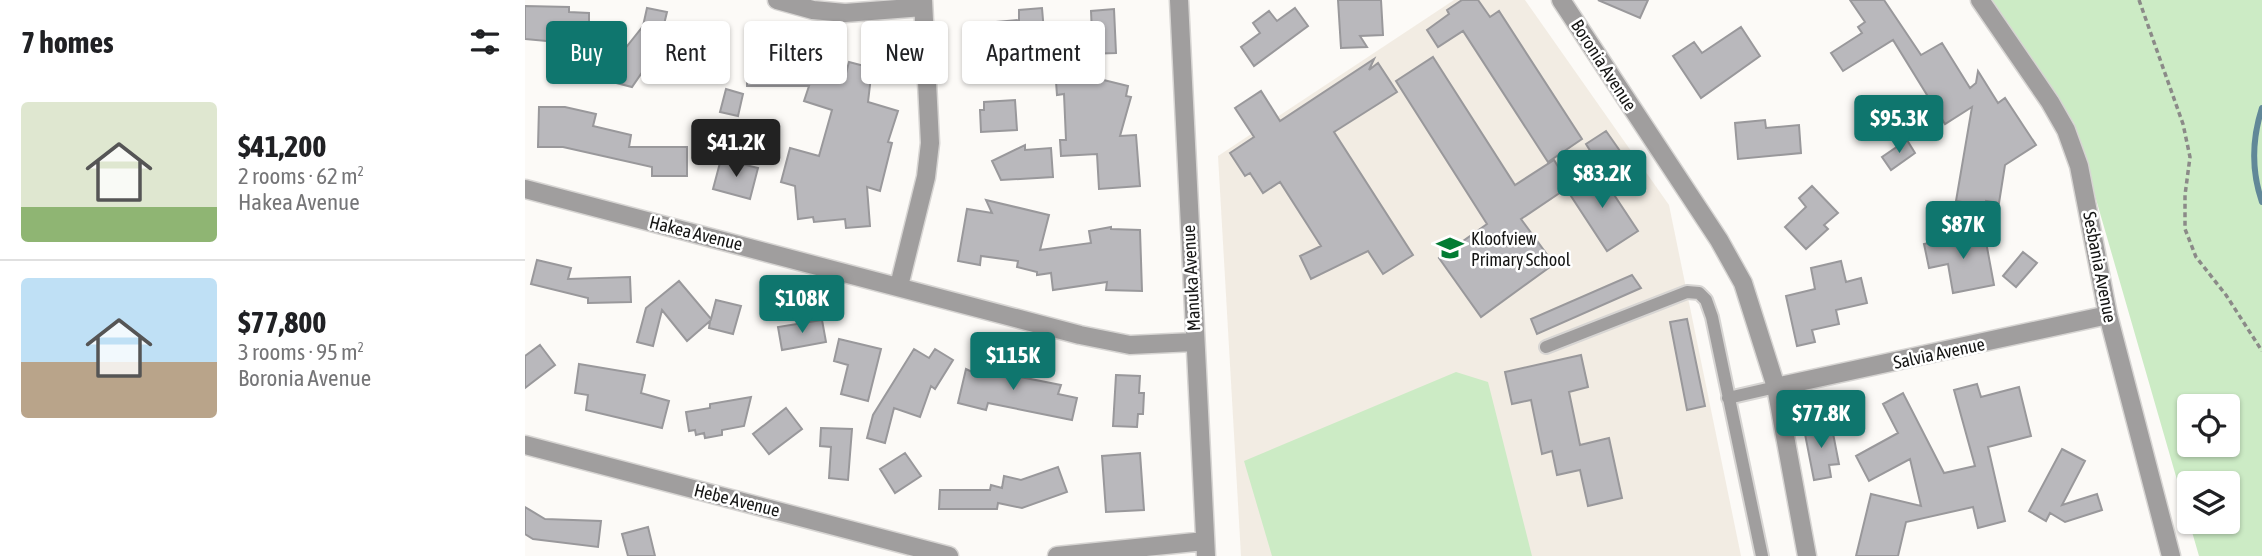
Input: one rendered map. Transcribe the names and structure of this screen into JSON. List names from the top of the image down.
{
  "streets": {
    "street": [
      "Boronia Avenue",
      "Hakea Avenue",
      "Sesbania Avenue",
      "Manuka Avenue",
      "Salvia Avenue",
      "Hebe Avenue"
    ]
  },
  "crossings": [
    ["Boronia Avenue", "Salvia Avenue"],
    ["Hakea Avenue", "Manuka Avenue"],
    ["Sesbania Avenue", "Salvia Avenue"]
  ],
  "places": {
    "school or university": ["Kloofview Primary School"]
  },
  "page": {
    "heading": "7 homes",
    "chip": [
      "Buy",
      "Rent",
      "Filters",
      "New",
      "Apartment"
    ],
    "list": [
      {
        "name": "$41,200",
        "note": "2 rooms · 62 m² · Hakea Avenue"
      },
      {
        "name": "$77,800",
        "note": "3 rooms · 95 m² · Boronia Avenue"
      }
    ],
    "price": [
      "$95.3K",
      "$41.2K",
      "$83.2K",
      "$87K",
      "$108K",
      "$115K",
      "$77.8K"
    ]
  }
}
